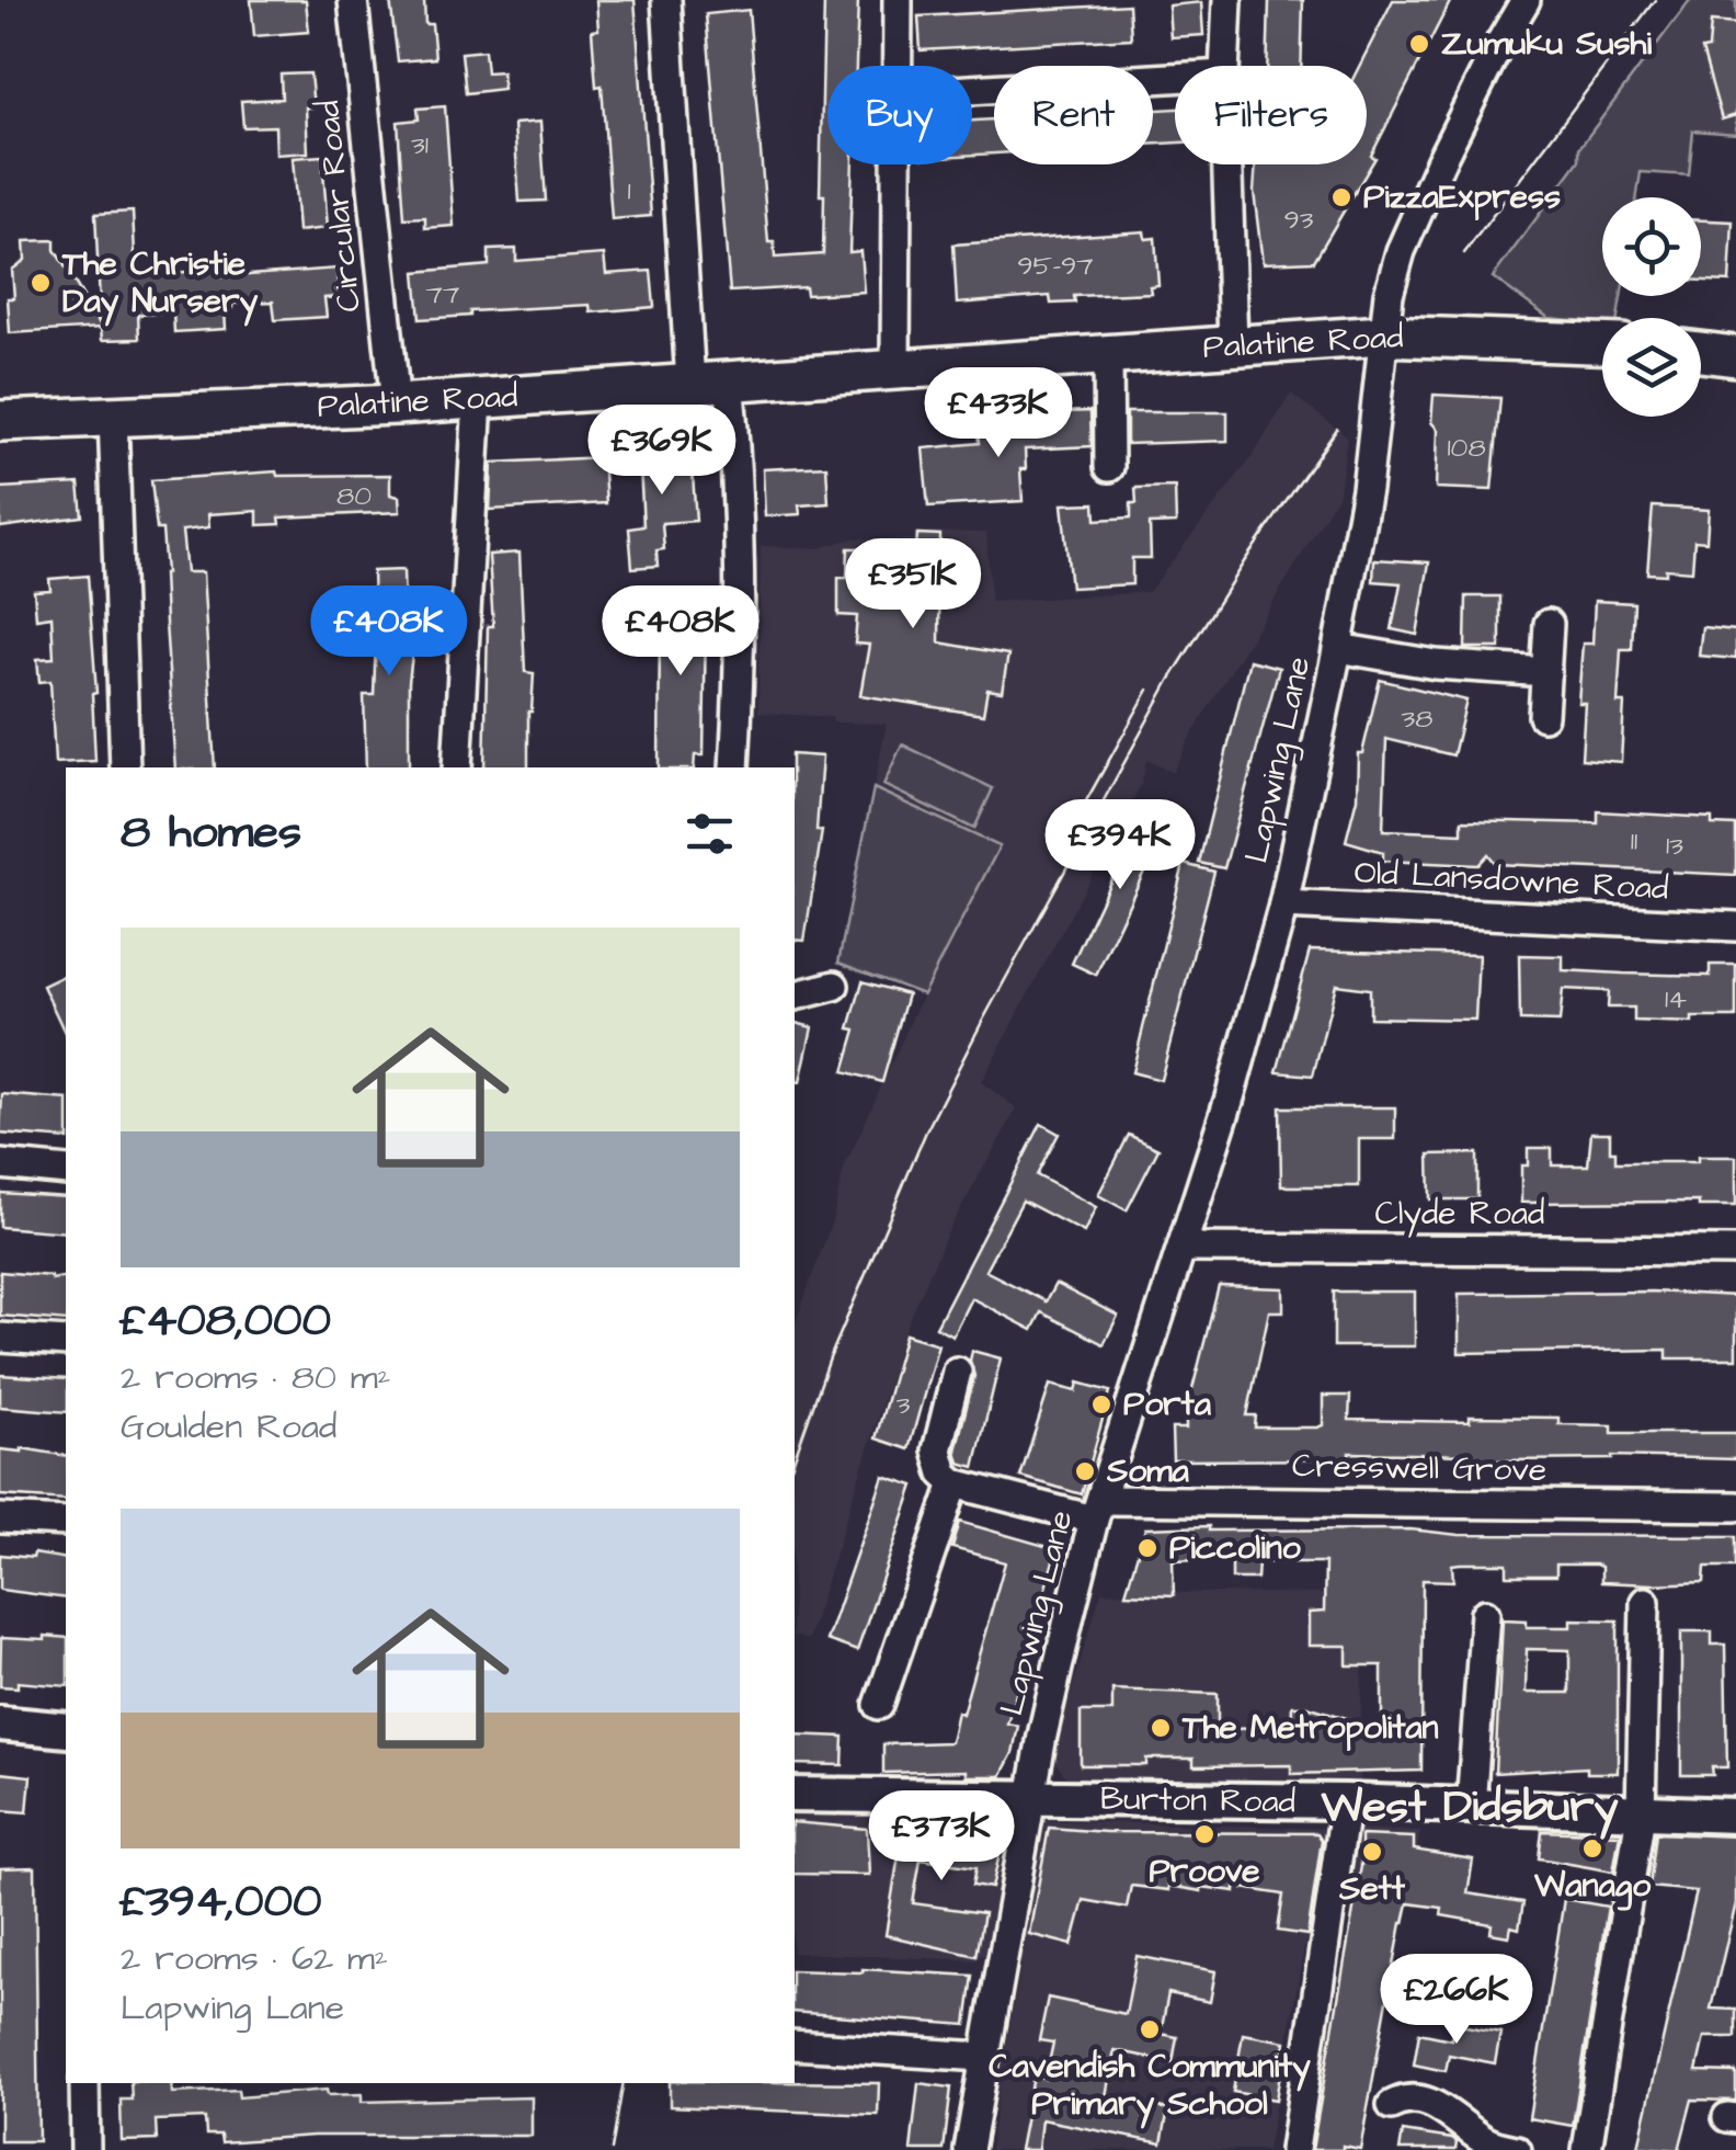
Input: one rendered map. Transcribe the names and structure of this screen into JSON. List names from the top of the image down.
{
  "streets": {
    "main road": ["Palatine Road"],
    "street": [
      "Circular Road",
      "Lapwing Lane",
      "Old Lansdowne Road",
      "Clyde Road",
      "Cresswell Grove",
      "Burton Road"
    ]
  },
  "crossings": [
    ["Circular Road", "Palatine Road"],
    ["Palatine Road", "Lapwing Lane"],
    ["Lapwing Lane", "Old Lansdowne Road"],
    ["Lapwing Lane", "Clyde Road"],
    ["Lapwing Lane", "Cresswell Grove"],
    ["Lapwing Lane", "Burton Road"]
  ],
  "districts": ["West Didsbury"],
  "places": [
    "Zumuku Sushi",
    "PizzaExpress",
    "The Christie Day Nursery",
    "Porta",
    "Soma",
    "Piccolino",
    "The Metropolitan",
    "Proove",
    "Wanago",
    "Sett",
    "Cavendish Community Primary School"
  ],
  "house_numbers": [
    "31",
    "1",
    "93",
    "95-97",
    "77",
    "108",
    "80",
    "38",
    "11",
    "13",
    "14",
    "3"
  ],
  "page": {
    "chip": ["Buy", "Rent", "Filters"],
    "price": [
      "£433K",
      "£369K",
      "£351K",
      "£408K",
      "£408K",
      "£394K",
      "£373K",
      "£266K"
    ],
    "heading": "8 homes",
    "list": [
      {
        "name": "£408,000",
        "note": "2 rooms · 80 m² · Goulden Road"
      },
      {
        "name": "£394,000",
        "note": "2 rooms · 62 m² · Lapwing Lane"
      }
    ]
  }
}
